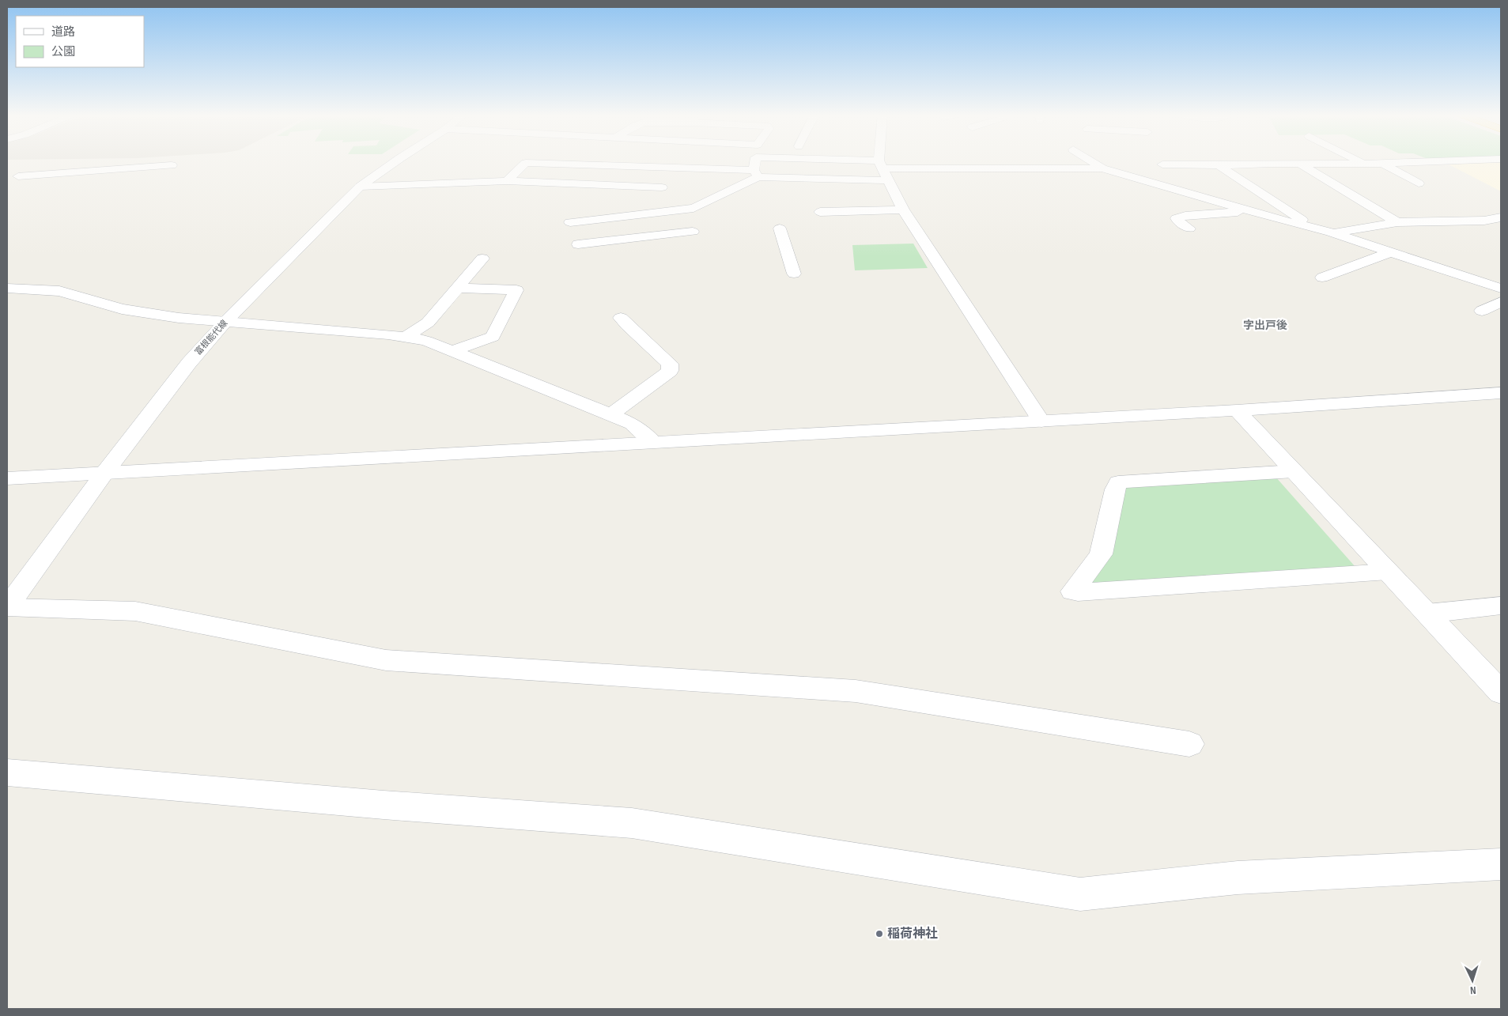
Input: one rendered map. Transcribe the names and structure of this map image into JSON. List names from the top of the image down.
{
  "streets": {
    "street": ["富根能代線"]
  },
  "districts": ["字出戸後"],
  "places": ["稲荷神社"],
  "legend": ["道路", "公園"],
  "north": "bottom"
}
